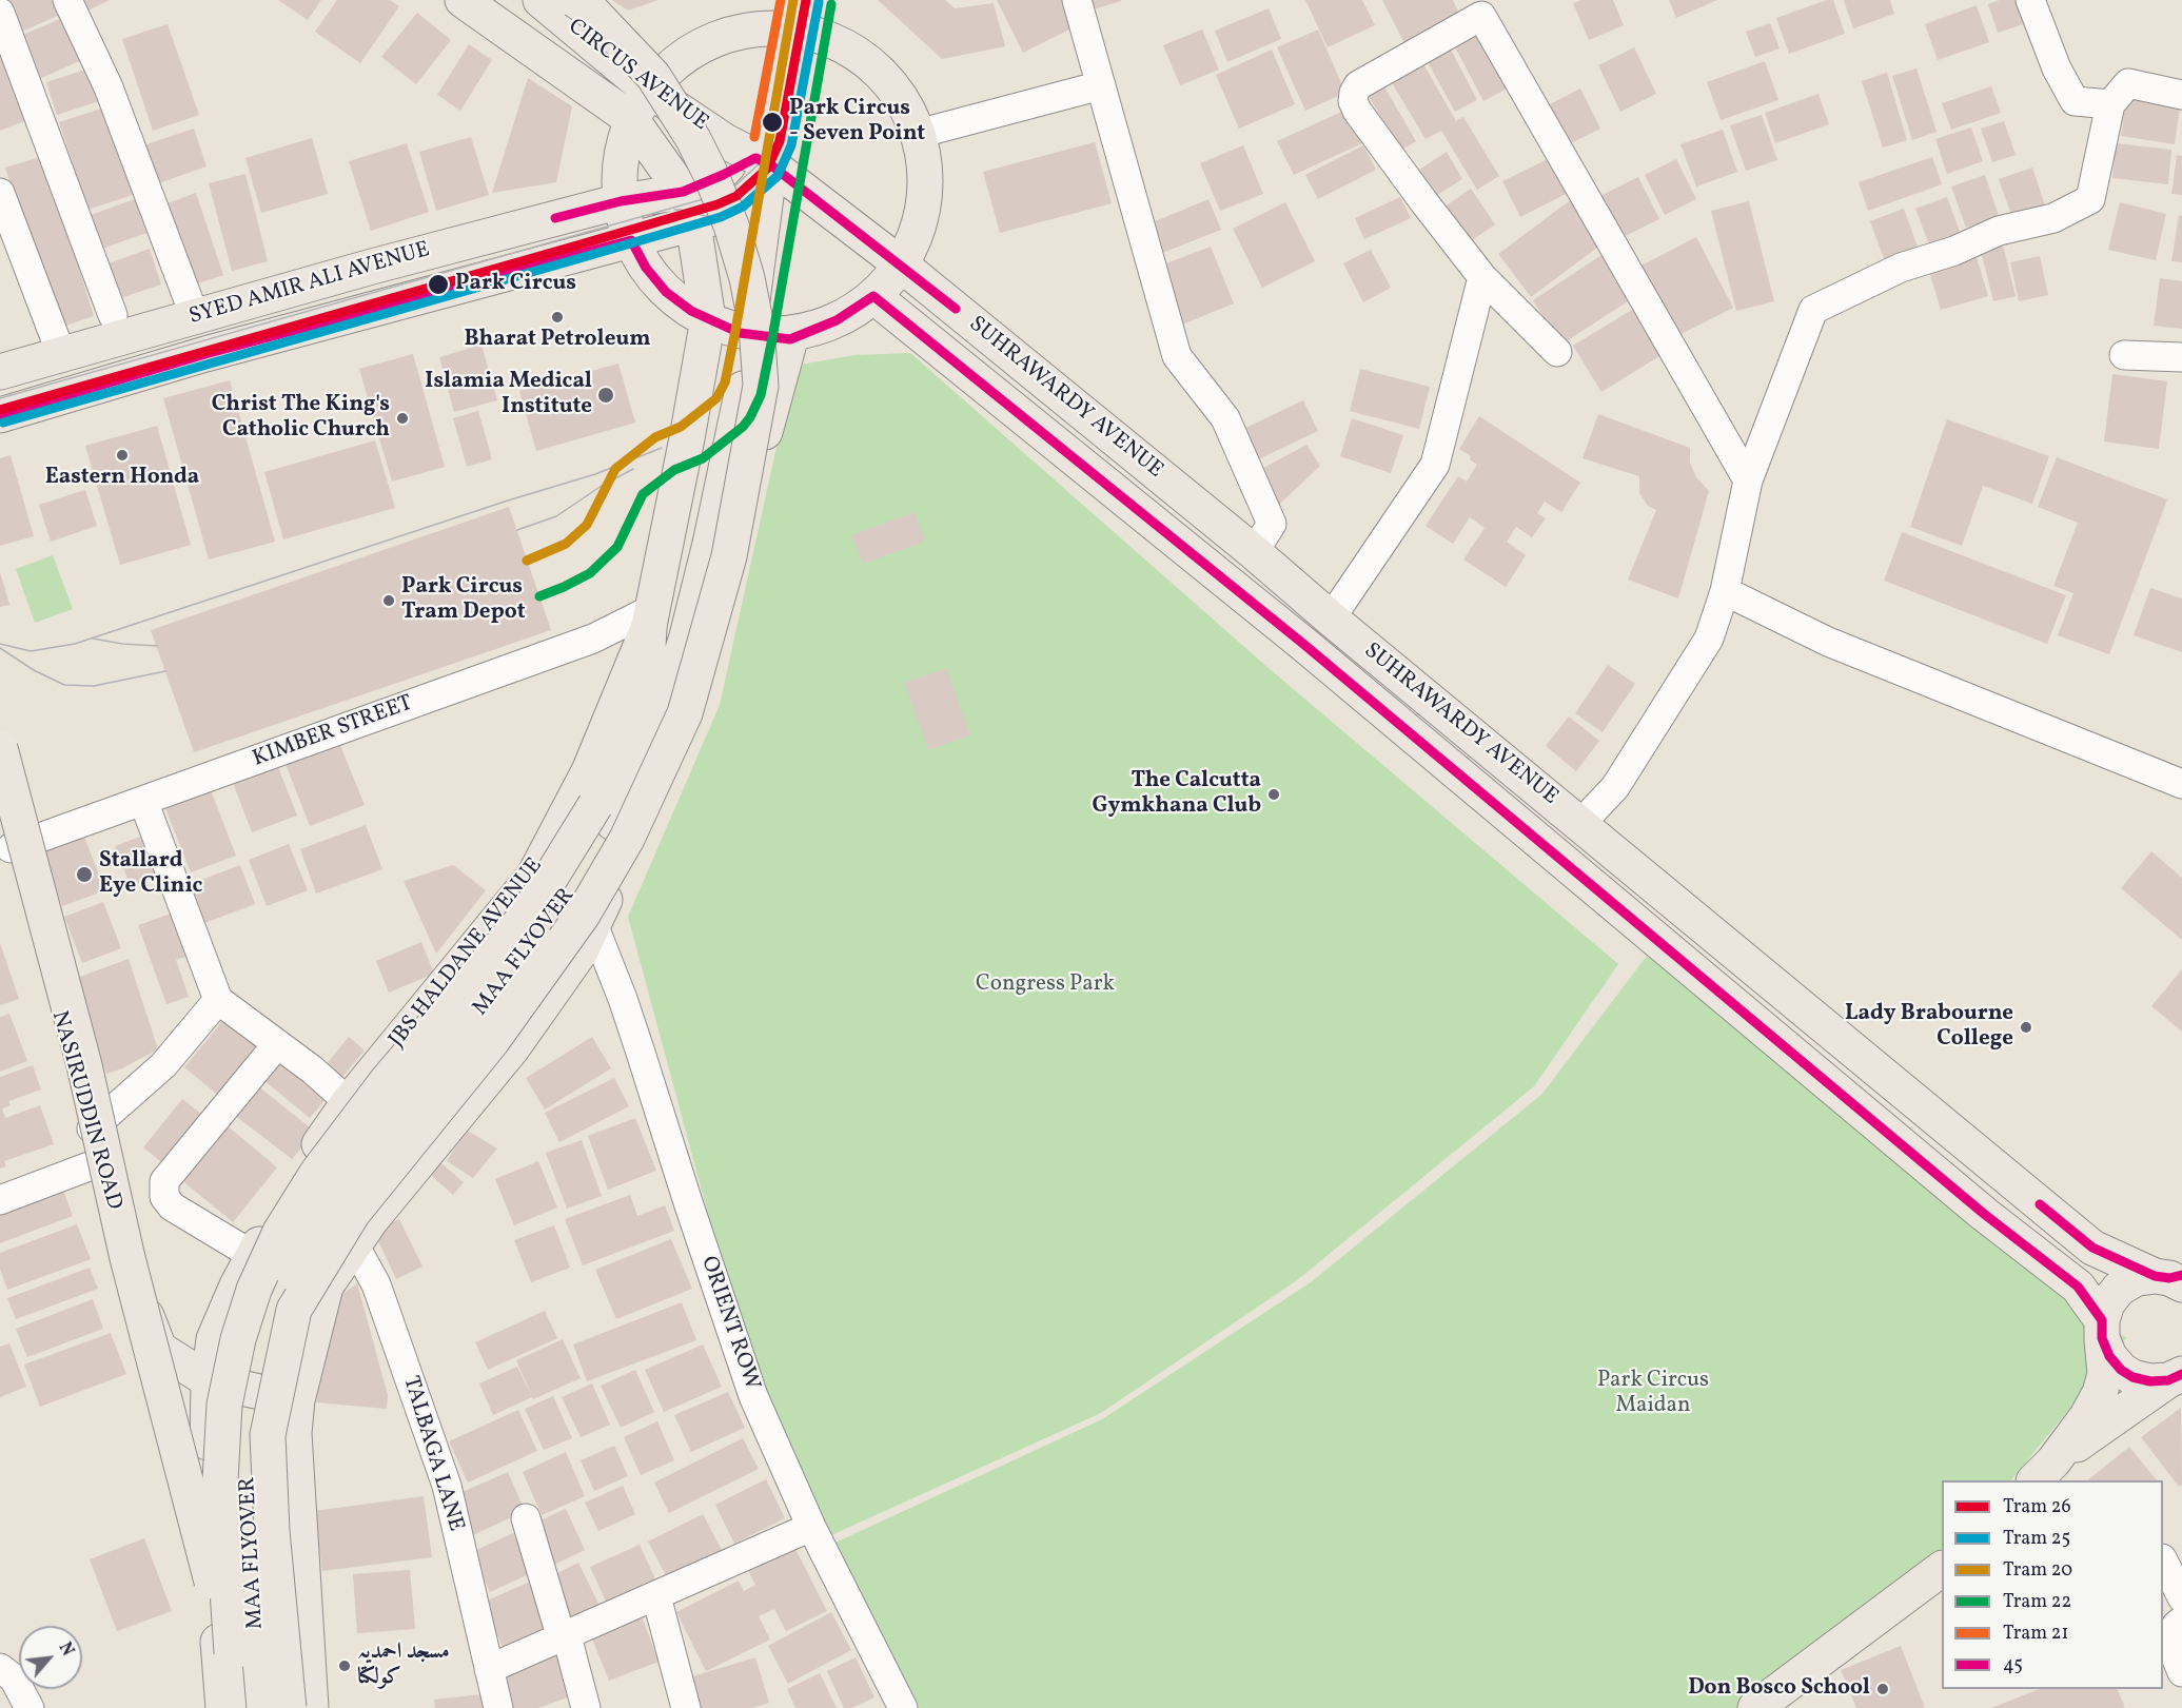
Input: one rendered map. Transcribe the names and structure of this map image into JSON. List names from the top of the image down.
{
  "streets": {
    "main road": [
      "CIRCUS AVENUE",
      "SYED AMIR ALI AVENUE",
      "SUHRAWARDY AVENUE",
      "MAA FLYOVER",
      "JBS HALDANE AVENUE",
      "NASIRUDDIN ROAD"
    ],
    "street": ["KIMBER STREET", "ORIENT ROW", "TALBAGA LANE"]
  },
  "crossings": [
    ["CIRCUS AVENUE", "SYED AMIR ALI AVENUE"],
    ["CIRCUS AVENUE", "SUHRAWARDY AVENUE"],
    ["CIRCUS AVENUE", "MAA FLYOVER"],
    ["CIRCUS AVENUE", "JBS HALDANE AVENUE"],
    ["SYED AMIR ALI AVENUE", "SUHRAWARDY AVENUE"],
    ["SYED AMIR ALI AVENUE", "MAA FLYOVER"],
    ["SYED AMIR ALI AVENUE", "JBS HALDANE AVENUE"],
    ["SUHRAWARDY AVENUE", "MAA FLYOVER"],
    ["KIMBER STREET", "MAA FLYOVER"],
    ["KIMBER STREET", "JBS HALDANE AVENUE"],
    ["KIMBER STREET", "NASIRUDDIN ROAD"],
    ["MAA FLYOVER", "JBS HALDANE AVENUE"],
    ["MAA FLYOVER", "ORIENT ROW"],
    ["MAA FLYOVER", "TALBAGA LANE"],
    ["JBS HALDANE AVENUE", "NASIRUDDIN ROAD"]
  ],
  "parks": ["Congress Park", "Park Circus Maidan"],
  "places": [
    "Park Circus - Seven Point",
    "Park Circus",
    "Bharat Petroleum",
    "Islamia Medical Institute",
    "Christ The King's Catholic Church",
    "Eastern Honda",
    "Park Circus Tram Depot",
    "The Calcutta Gymkhana Club",
    "Stallard Eye Clinic",
    "Lady Brabourne College",
    "مسجد احمدیہ کولکتا",
    "Don Bosco School"
  ],
  "lines": [
    "tram line 26",
    "tram line 20",
    "tram line 21",
    "tram line 25",
    "tram line 22",
    "transit line 45"
  ],
  "legend": [
    "Tram 26",
    "Tram 25",
    "Tram 20",
    "Tram 22",
    "Tram 21",
    "45"
  ],
  "north": "top right"
}
